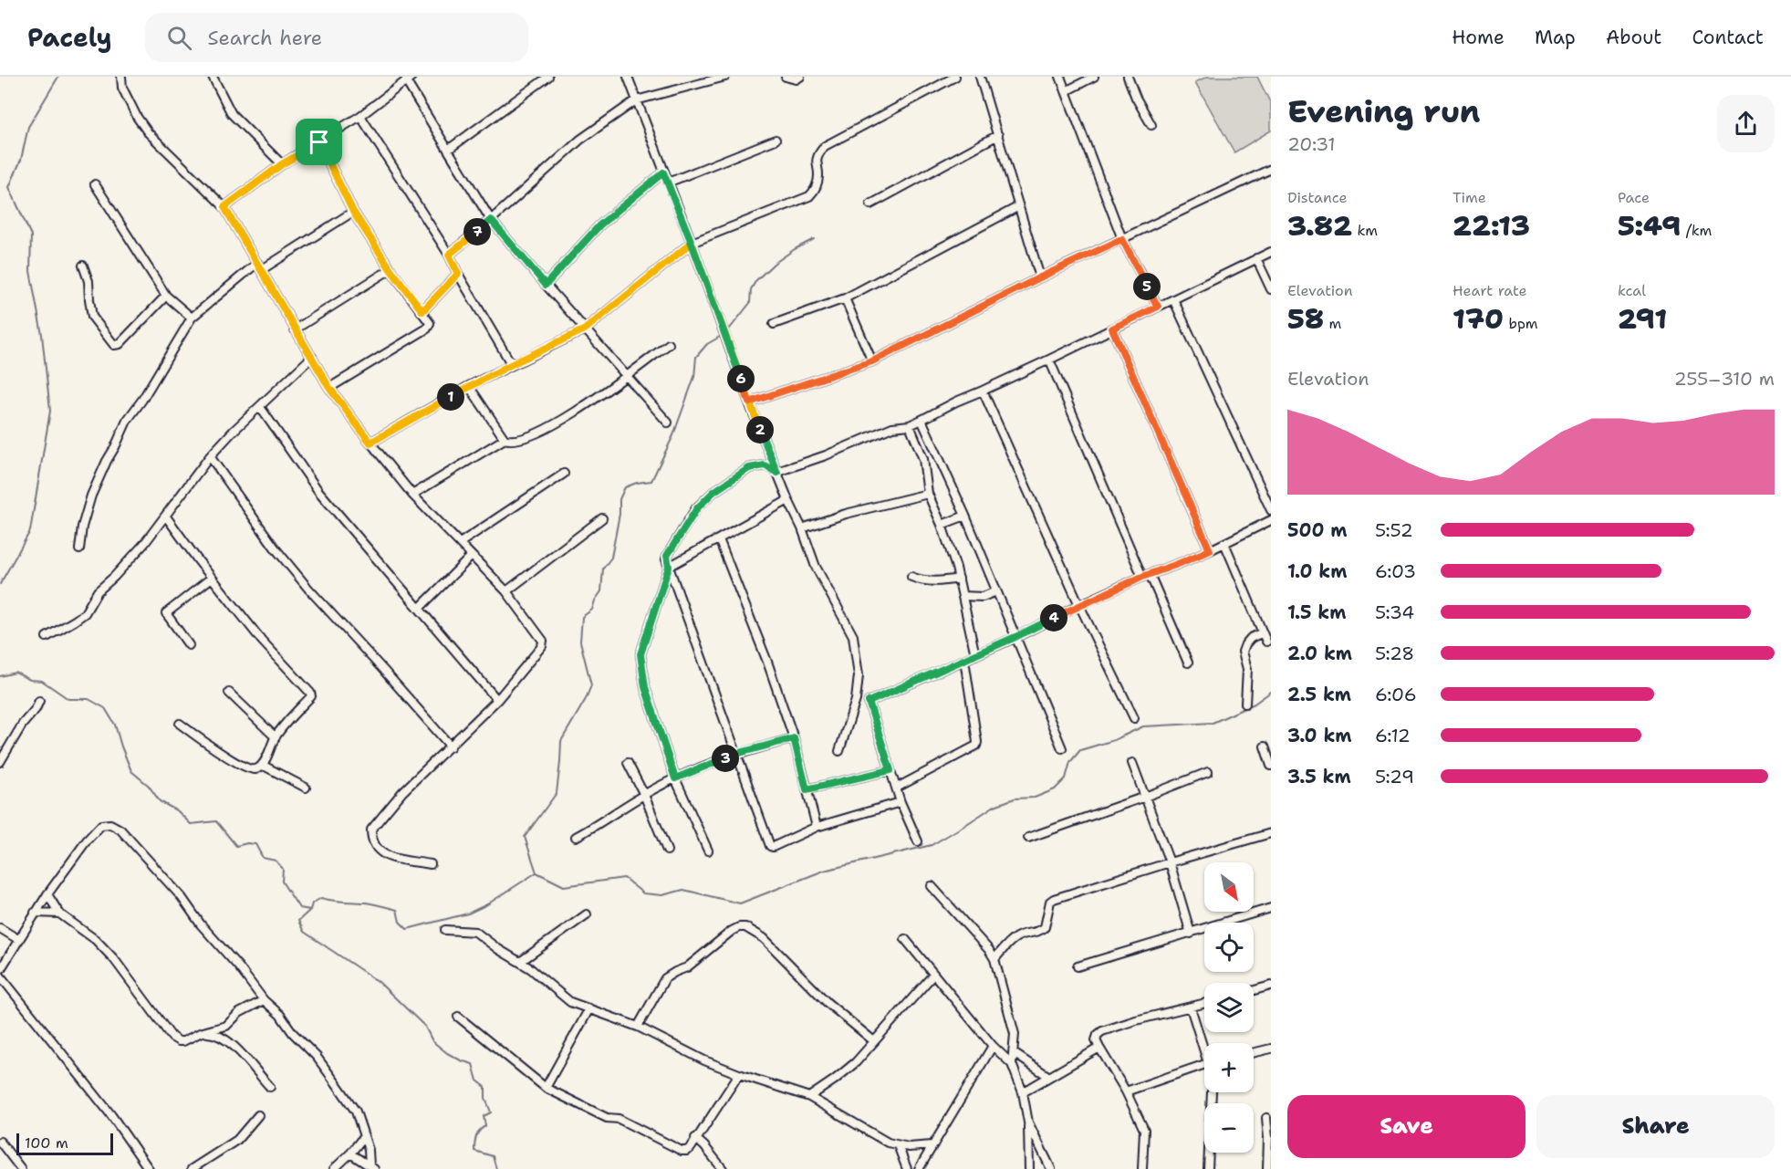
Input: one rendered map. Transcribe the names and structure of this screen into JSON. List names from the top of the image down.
{
  "scale_bar": "100 m",
  "north": "bottom right",
  "page": {
    "header": "Pacely",
    "search": "Search here",
    "nav": [
      "Home",
      "Map",
      "About",
      "Contact"
    ],
    "heading": ["Evening run", "20:31"],
    "stats": [
      ["Distance", "3.82 km"],
      ["Time", "22:13"],
      ["Pace", "5:49 /km"],
      ["Elevation", "58 m"],
      ["Heart rate", "170 bpm"],
      ["kcal", "291"]
    ],
    "pins": [
      "7",
      "5",
      "6",
      "1",
      "2",
      "4",
      "3"
    ],
    "chart": ["Elevation", "255–310 m"],
    "list": [
      {
        "name": "500 m",
        "note": "5:52"
      },
      {
        "name": "1.0 km",
        "note": "6:03"
      },
      {
        "name": "1.5 km",
        "note": "5:34"
      },
      {
        "name": "2.0 km",
        "note": "5:28"
      },
      {
        "name": "2.5 km",
        "note": "6:06"
      },
      {
        "name": "3.0 km",
        "note": "6:12"
      },
      {
        "name": "3.5 km",
        "note": "5:29"
      }
    ],
    "map_buttons": ["+", "−"],
    "buttons": ["Save", "Share"],
    "scale": "100 m"
  }
}
